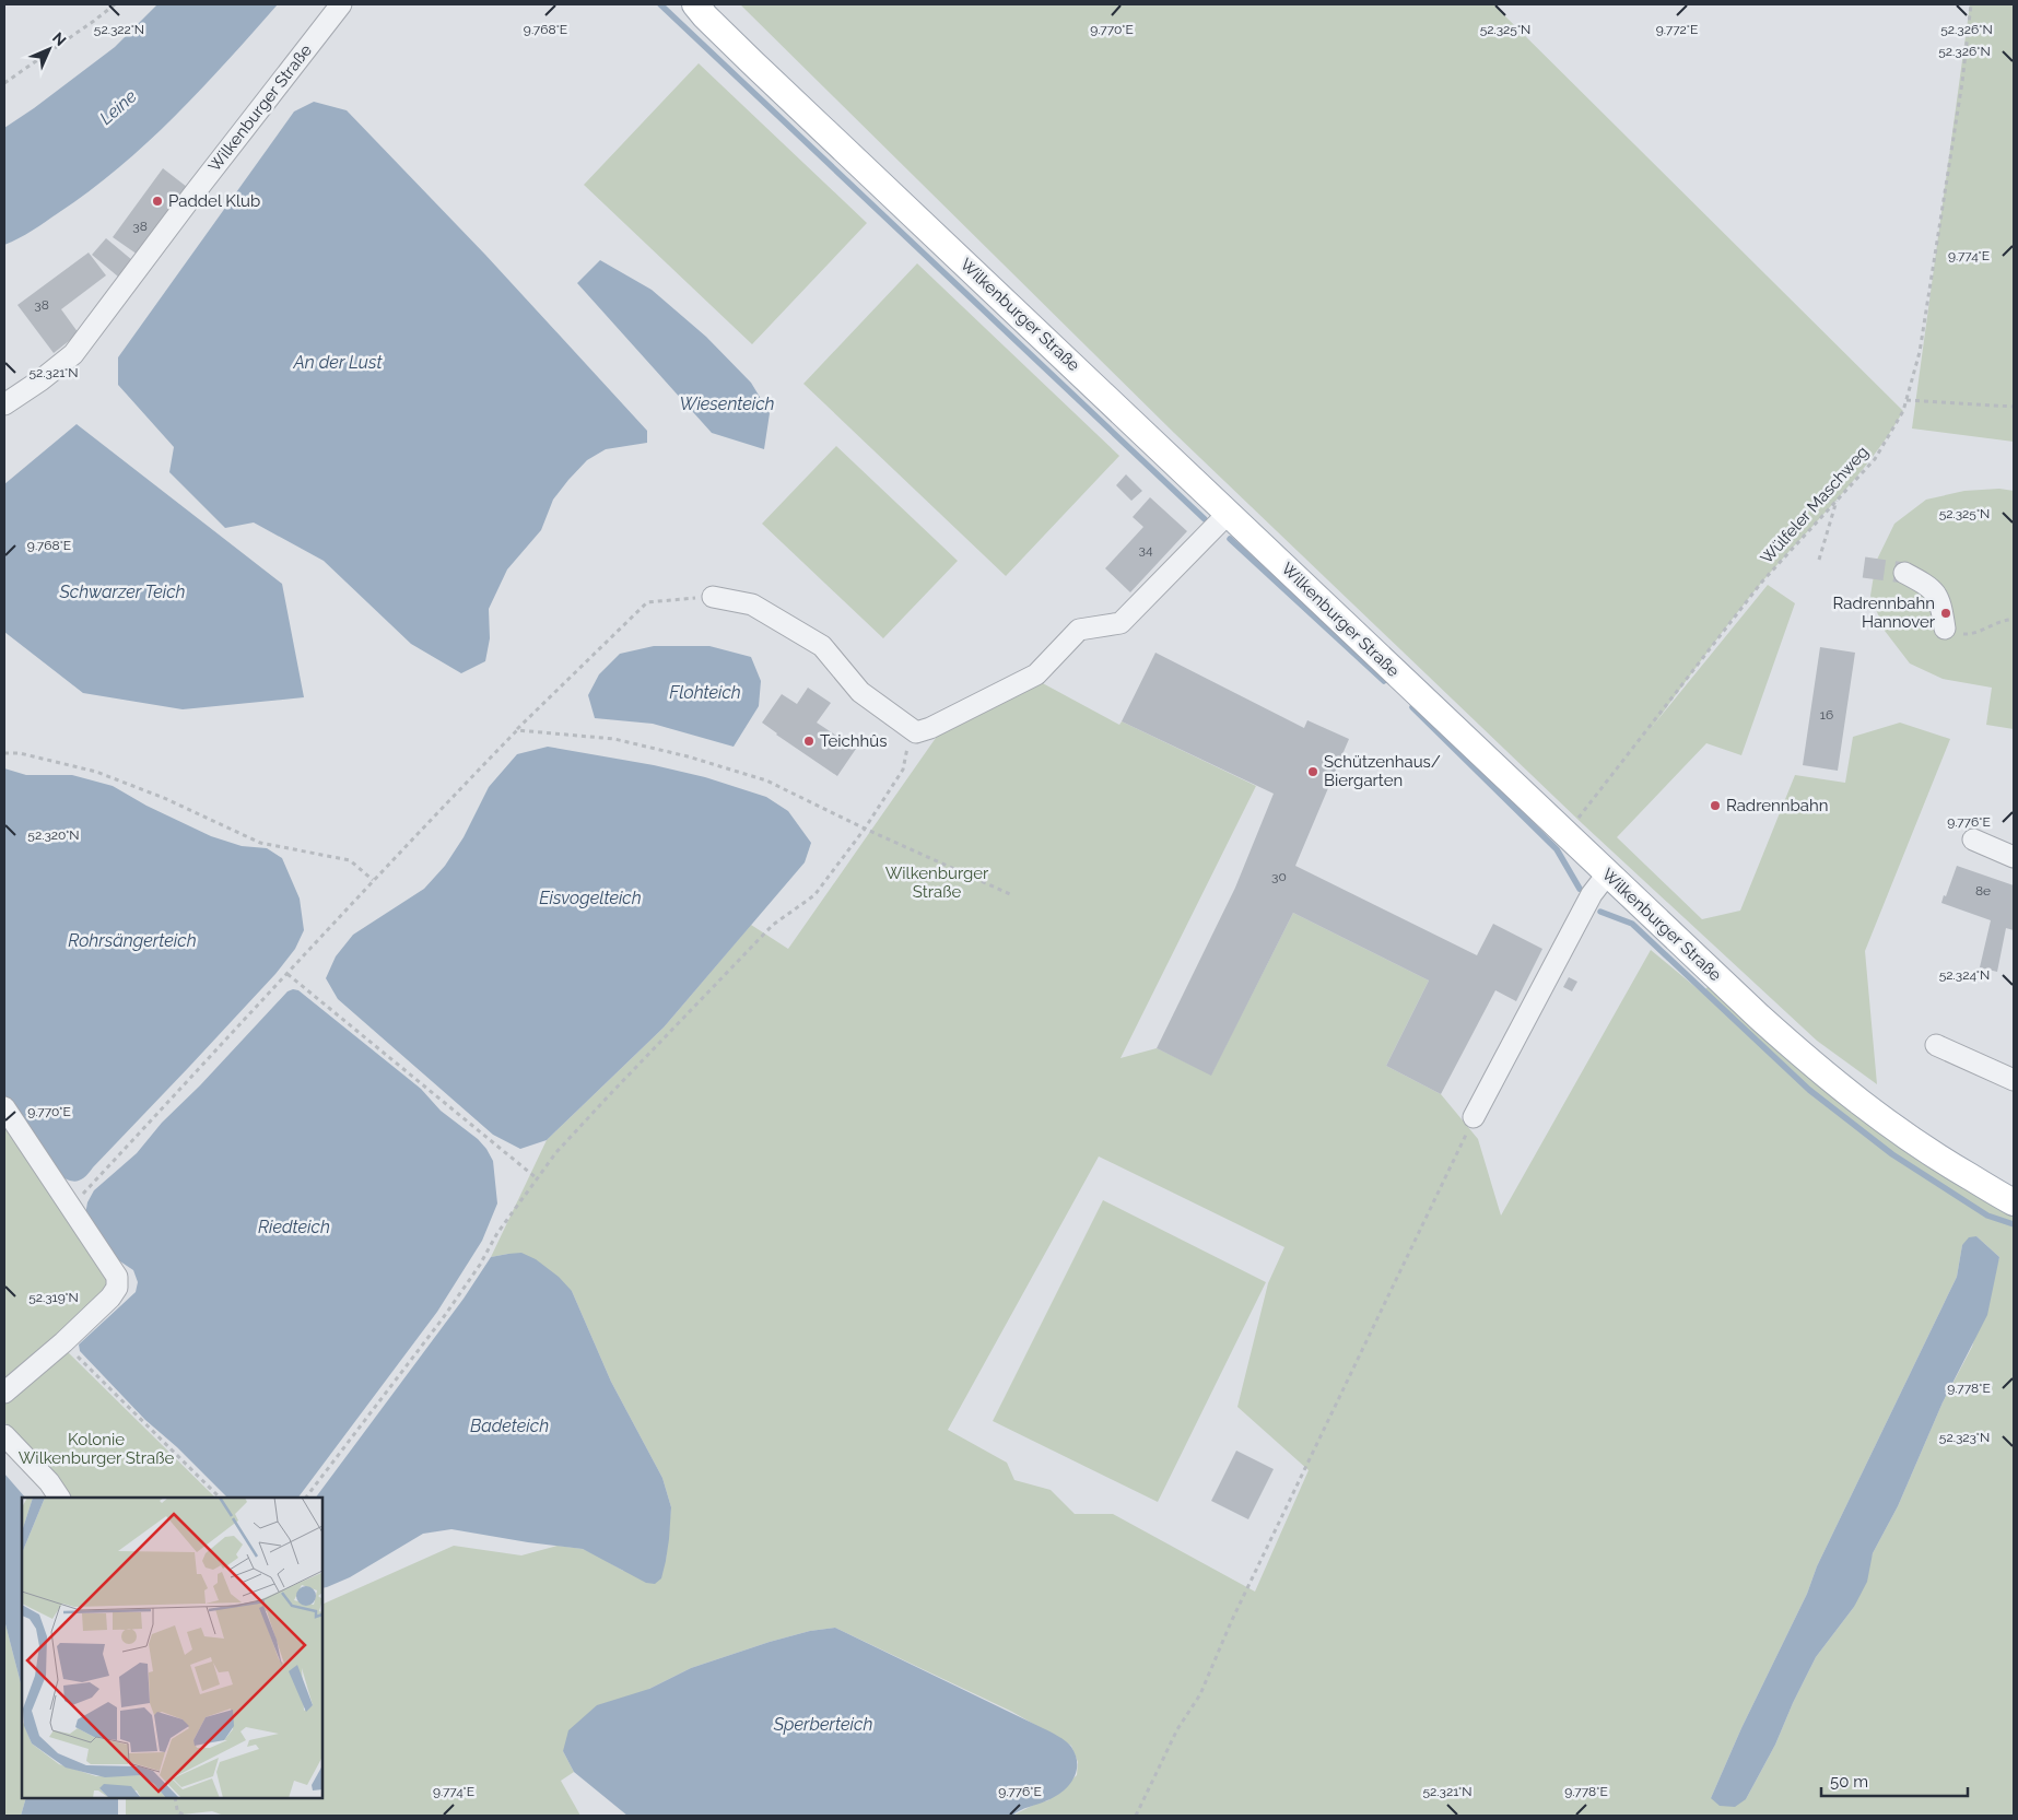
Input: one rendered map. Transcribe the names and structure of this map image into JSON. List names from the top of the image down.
{
  "streets": {
    "main road": ["Wilkenburger Straße"],
    "path": ["Wülfeler Maschweg"]
  },
  "crossings": [
    ["Wilkenburger Straße", "Wülfeler Maschweg"]
  ],
  "water": [
    "Leine",
    "An der Lust",
    "Wiesenteich",
    "Schwarzer Teich",
    "Flohteich",
    "Eisvogelteich",
    "Rohrsängerteich",
    "Riedteich",
    "Badeteich",
    "Sperberteich"
  ],
  "parks": ["Wilkenburger Straße", "Kolonie Wilkenburger Straße"],
  "places": [
    "Paddel Klub",
    "Radrennbahn Hannover",
    "Teichhûs",
    "Schützenhaus/ Biergarten",
    "Radrennbahn"
  ],
  "house_numbers": [
    "38",
    "38",
    "34",
    "16",
    "30",
    "8e"
  ],
  "scale_bar": "50 m",
  "north": "top right",
  "coordinates": [
    "52.326°N",
    "52.322°N",
    "9.768°E",
    "9.770°E",
    "52.325°N",
    "9.772°E",
    "9.774°E",
    "52.321°N",
    "9.776°E",
    "52.320°N",
    "52.324°N",
    "52.319°N",
    "9.778°E",
    "52.323°N"
  ]
}
